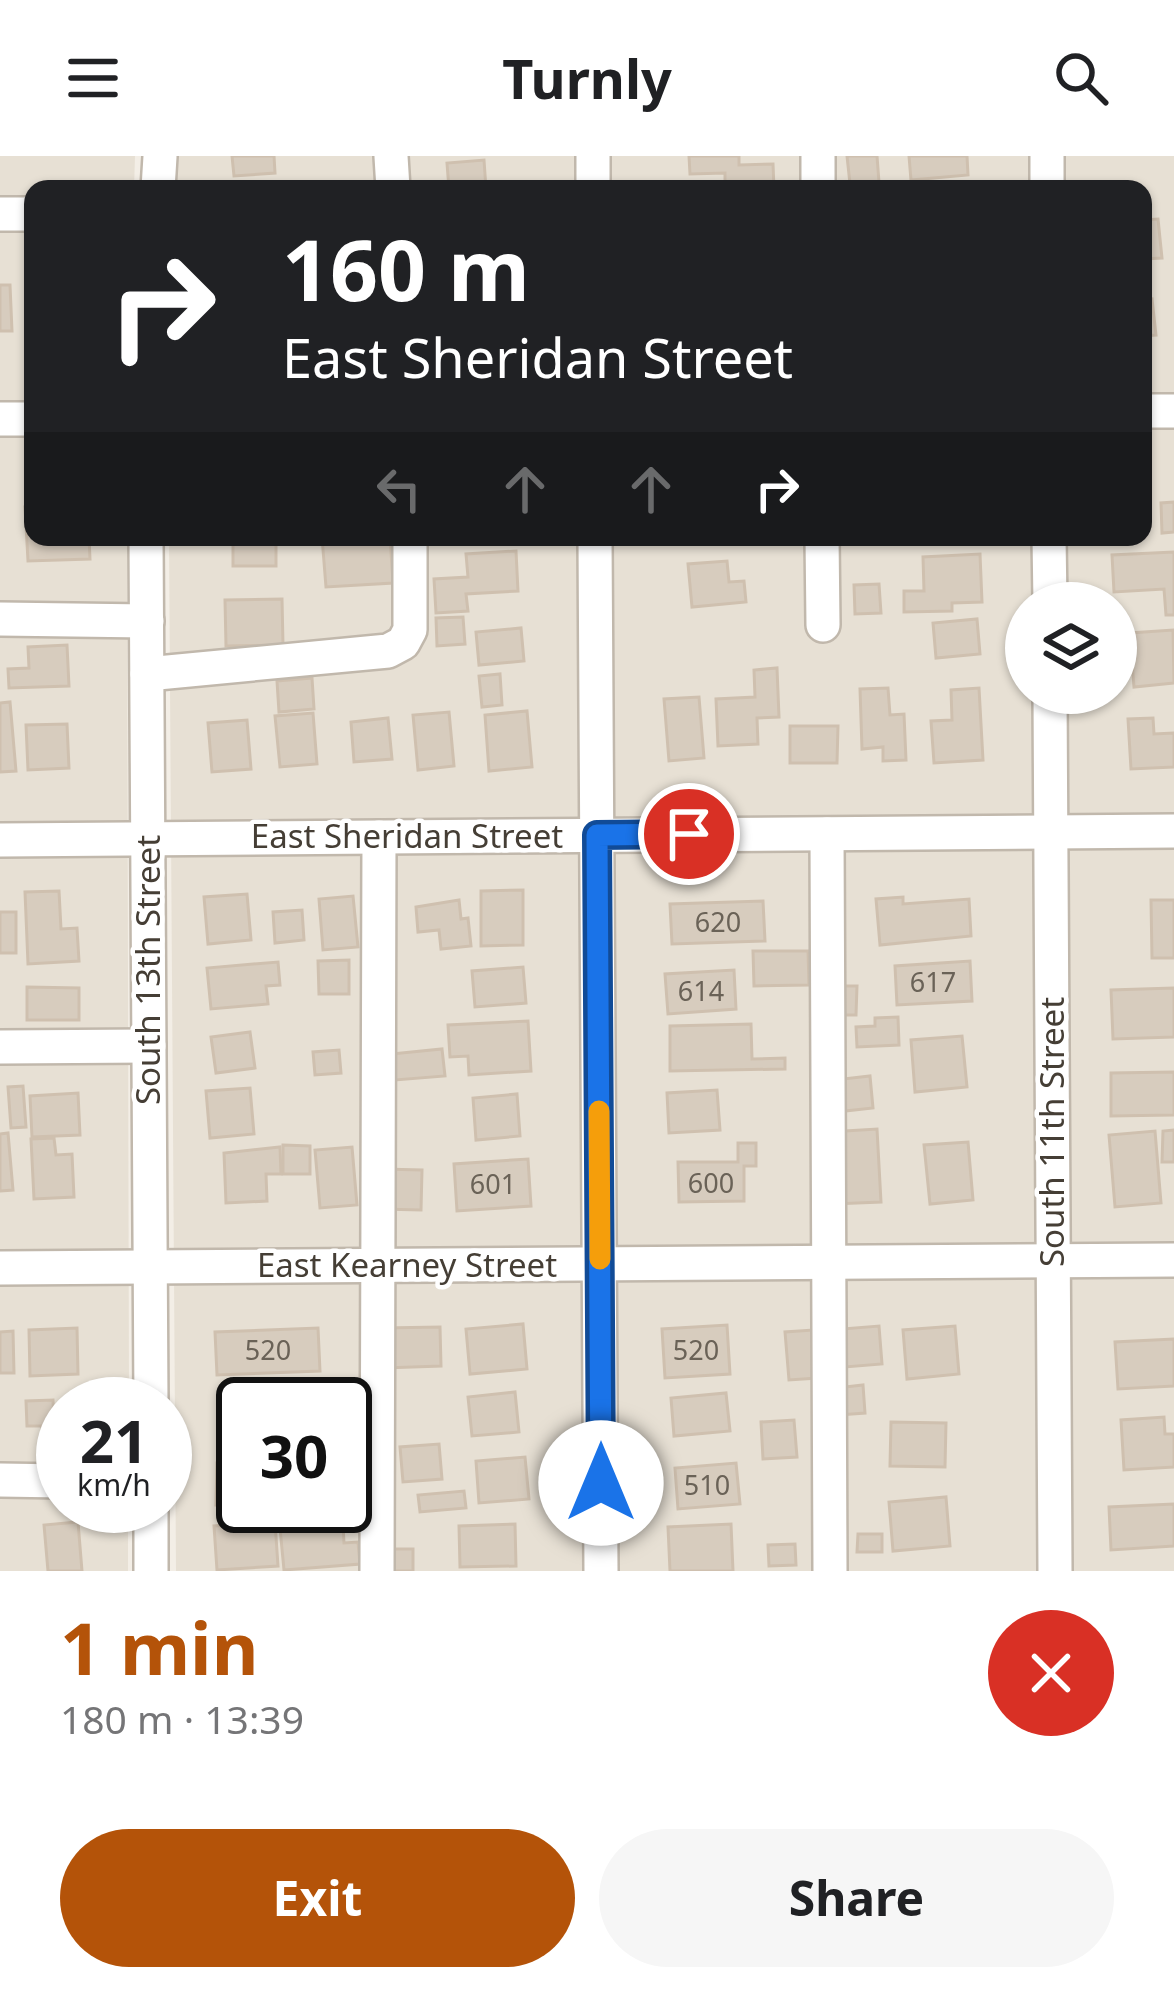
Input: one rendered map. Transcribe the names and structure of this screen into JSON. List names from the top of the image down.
{
  "streets": {
    "street": [
      "East Sheridan Street",
      "South 13th Street",
      "South 11th Street",
      "East Kearney Street"
    ]
  },
  "crossings": [
    ["East Sheridan Street", "South 13th Street"],
    ["East Sheridan Street", "South 11th Street"],
    ["South 13th Street", "East Kearney Street"],
    ["South 11th Street", "East Kearney Street"]
  ],
  "house_numbers": [
    "620",
    "617",
    "614",
    "600",
    "601",
    "520",
    "520",
    "510"
  ],
  "page": {
    "header": "Turnly",
    "turn": ["160 m", "East Sheridan Street"],
    "speed": "21 km/h",
    "limit": "30",
    "heading": ["1 min", "180 m · 13:39"],
    "buttons": ["Exit", "Share"]
  }
}
